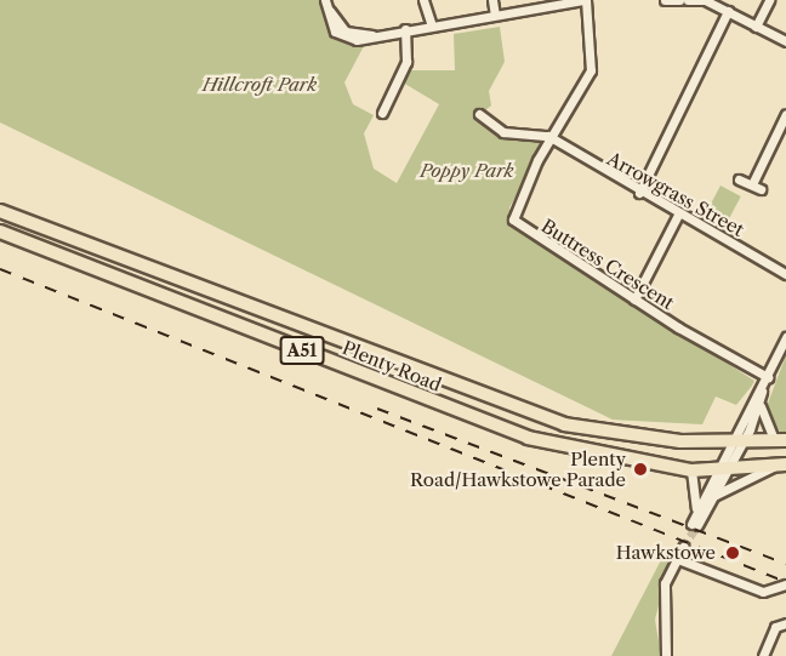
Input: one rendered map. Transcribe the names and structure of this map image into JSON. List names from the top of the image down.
{
  "streets": {
    "highway": ["A51", "Plenty Road"],
    "street": ["Arrowgrass Street", "Buttress Crescent"]
  },
  "crossings": [
    ["Arrowgrass Street", "Buttress Crescent"]
  ],
  "parks": ["Hillcroft Park", "Poppy Park"],
  "places": ["Plenty Road/Hawkstowe Parade", "Hawkstowe"]
}
